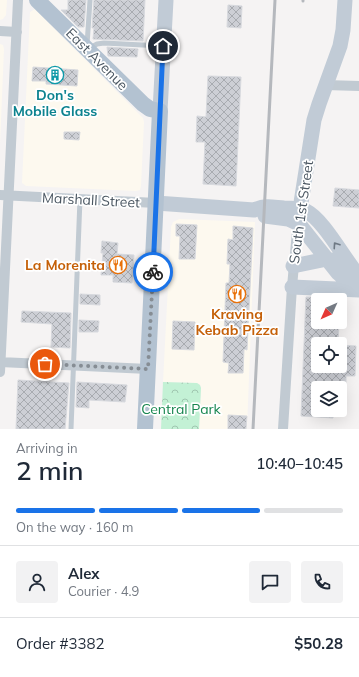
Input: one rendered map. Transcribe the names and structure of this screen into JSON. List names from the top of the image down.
{
  "streets": {
    "main road": ["East Avenue"],
    "street": ["Marshall Street", "South 1st Street"]
  },
  "crossings": [
    ["Marshall Street", "South 1st Street"]
  ],
  "parks": ["Central Park"],
  "places": {
    "building": ["Don's Mobile Glass"],
    "restaurant": ["La Morenita", "Kraving Kebab Pizza"]
  },
  "north": "bottom left",
  "page": {
    "heading": ["2 min", "Arriving in", "10:40–10:45"],
    "panel": [
      "Alex",
      "Courier · 4.9",
      "Order #3382",
      "$50.28"
    ],
    "bar": "On the way · 160 m"
  }
}
